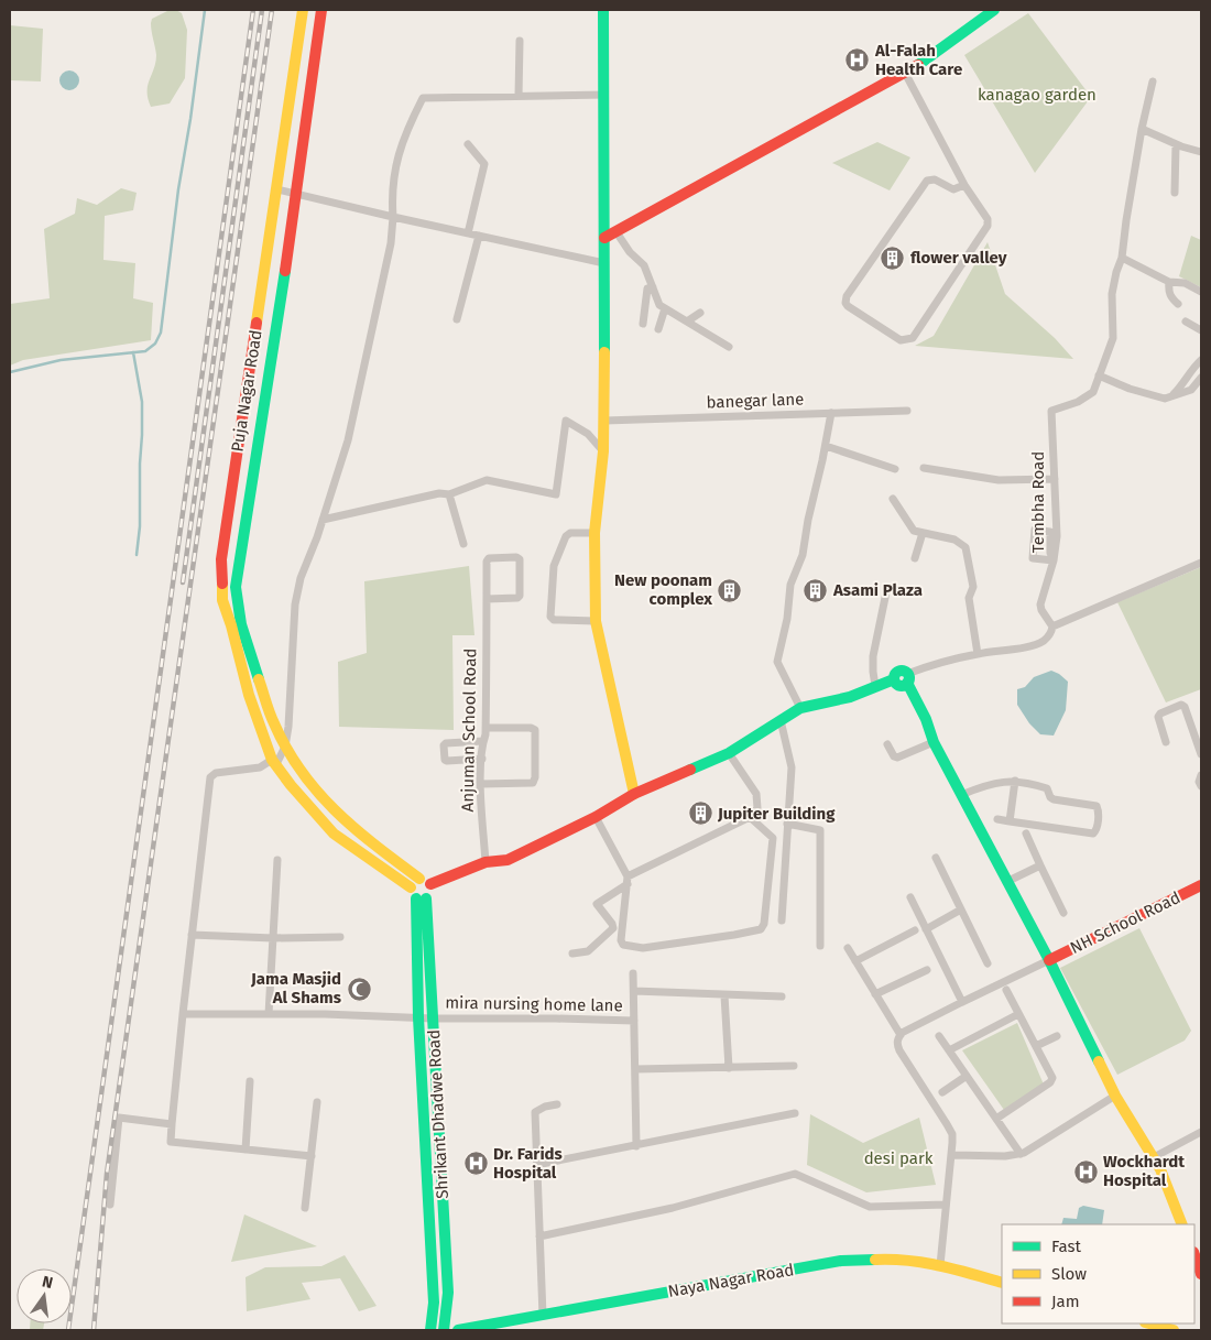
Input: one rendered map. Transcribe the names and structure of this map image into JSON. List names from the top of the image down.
{
  "streets": {
    "street": [
      "Puja Nagar Road",
      "banegar lane",
      "Tembha Road",
      "Anjuman School Road",
      "NH School Road",
      "mira nursing home lane",
      "Shrikant Dhadwe Road",
      "Naya Nagar Road"
    ]
  },
  "crossings": [
    ["Puja Nagar Road", "Shrikant Dhadwe Road"],
    ["mira nursing home lane", "Shrikant Dhadwe Road"]
  ],
  "parks": ["kanagao garden", "desi park"],
  "places": {
    "hospital": ["Al-Falah Health Care", "Dr. Farids Hospital", "Wockhardt Hospital"],
    "building": [
      "flower valley",
      "New poonam complex",
      "Asami Plaza",
      "Jupiter Building"
    ],
    "mosque": ["Jama Masjid Al Shams"]
  },
  "legend": ["Fast", "Slow", "Jam"],
  "north": "top"
}
